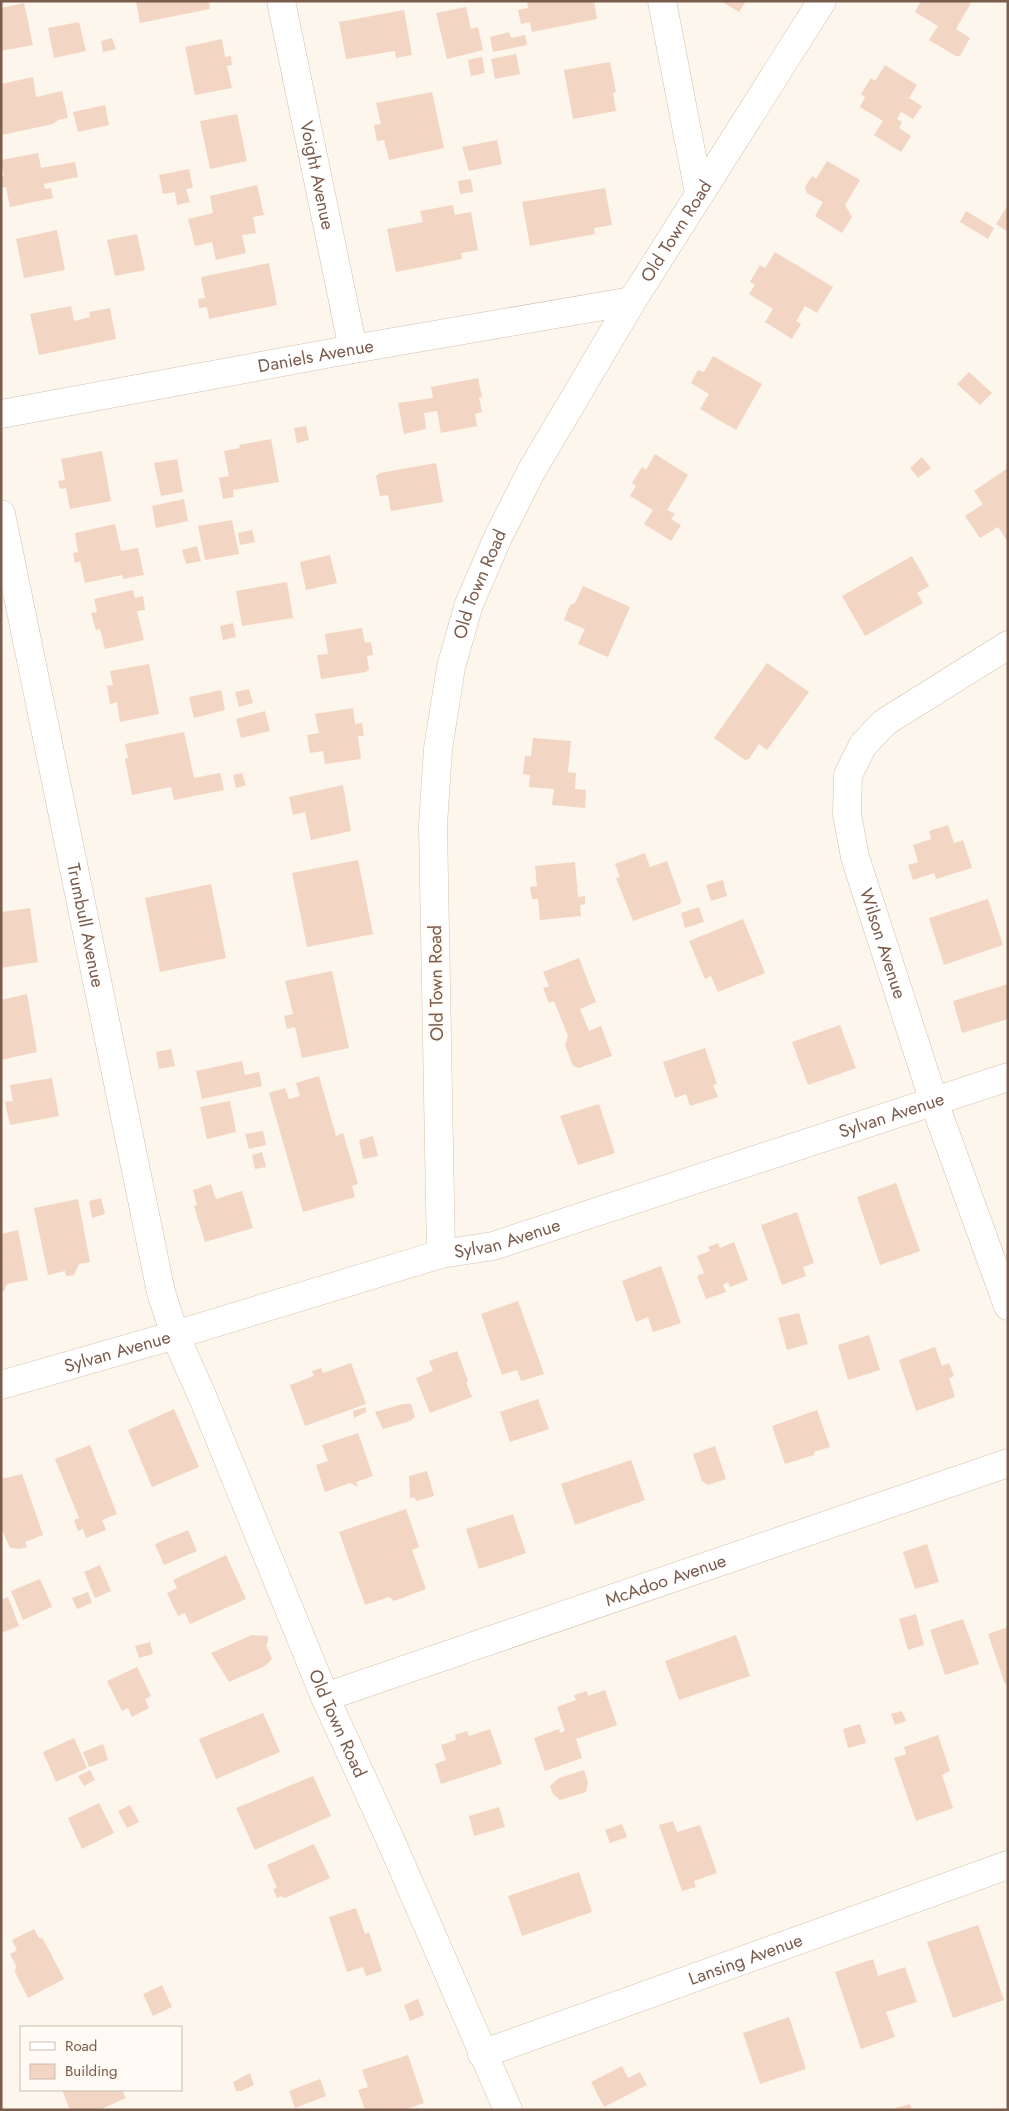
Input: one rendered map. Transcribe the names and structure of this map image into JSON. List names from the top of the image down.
{
  "streets": {
    "street": [
      "Voight Avenue",
      "Old Town Road",
      "Daniels Avenue",
      "Trumbull Avenue",
      "Wilson Avenue",
      "Sylvan Avenue",
      "McAdoo Avenue",
      "Lansing Avenue"
    ]
  },
  "crossings": [
    ["Voight Avenue", "Daniels Avenue"],
    ["Old Town Road", "Daniels Avenue"],
    ["Old Town Road", "Trumbull Avenue"],
    ["Old Town Road", "Sylvan Avenue"],
    ["Old Town Road", "McAdoo Avenue"],
    ["Old Town Road", "Lansing Avenue"],
    ["Trumbull Avenue", "Sylvan Avenue"],
    ["Wilson Avenue", "Sylvan Avenue"]
  ],
  "legend": ["Road", "Building"]
}
